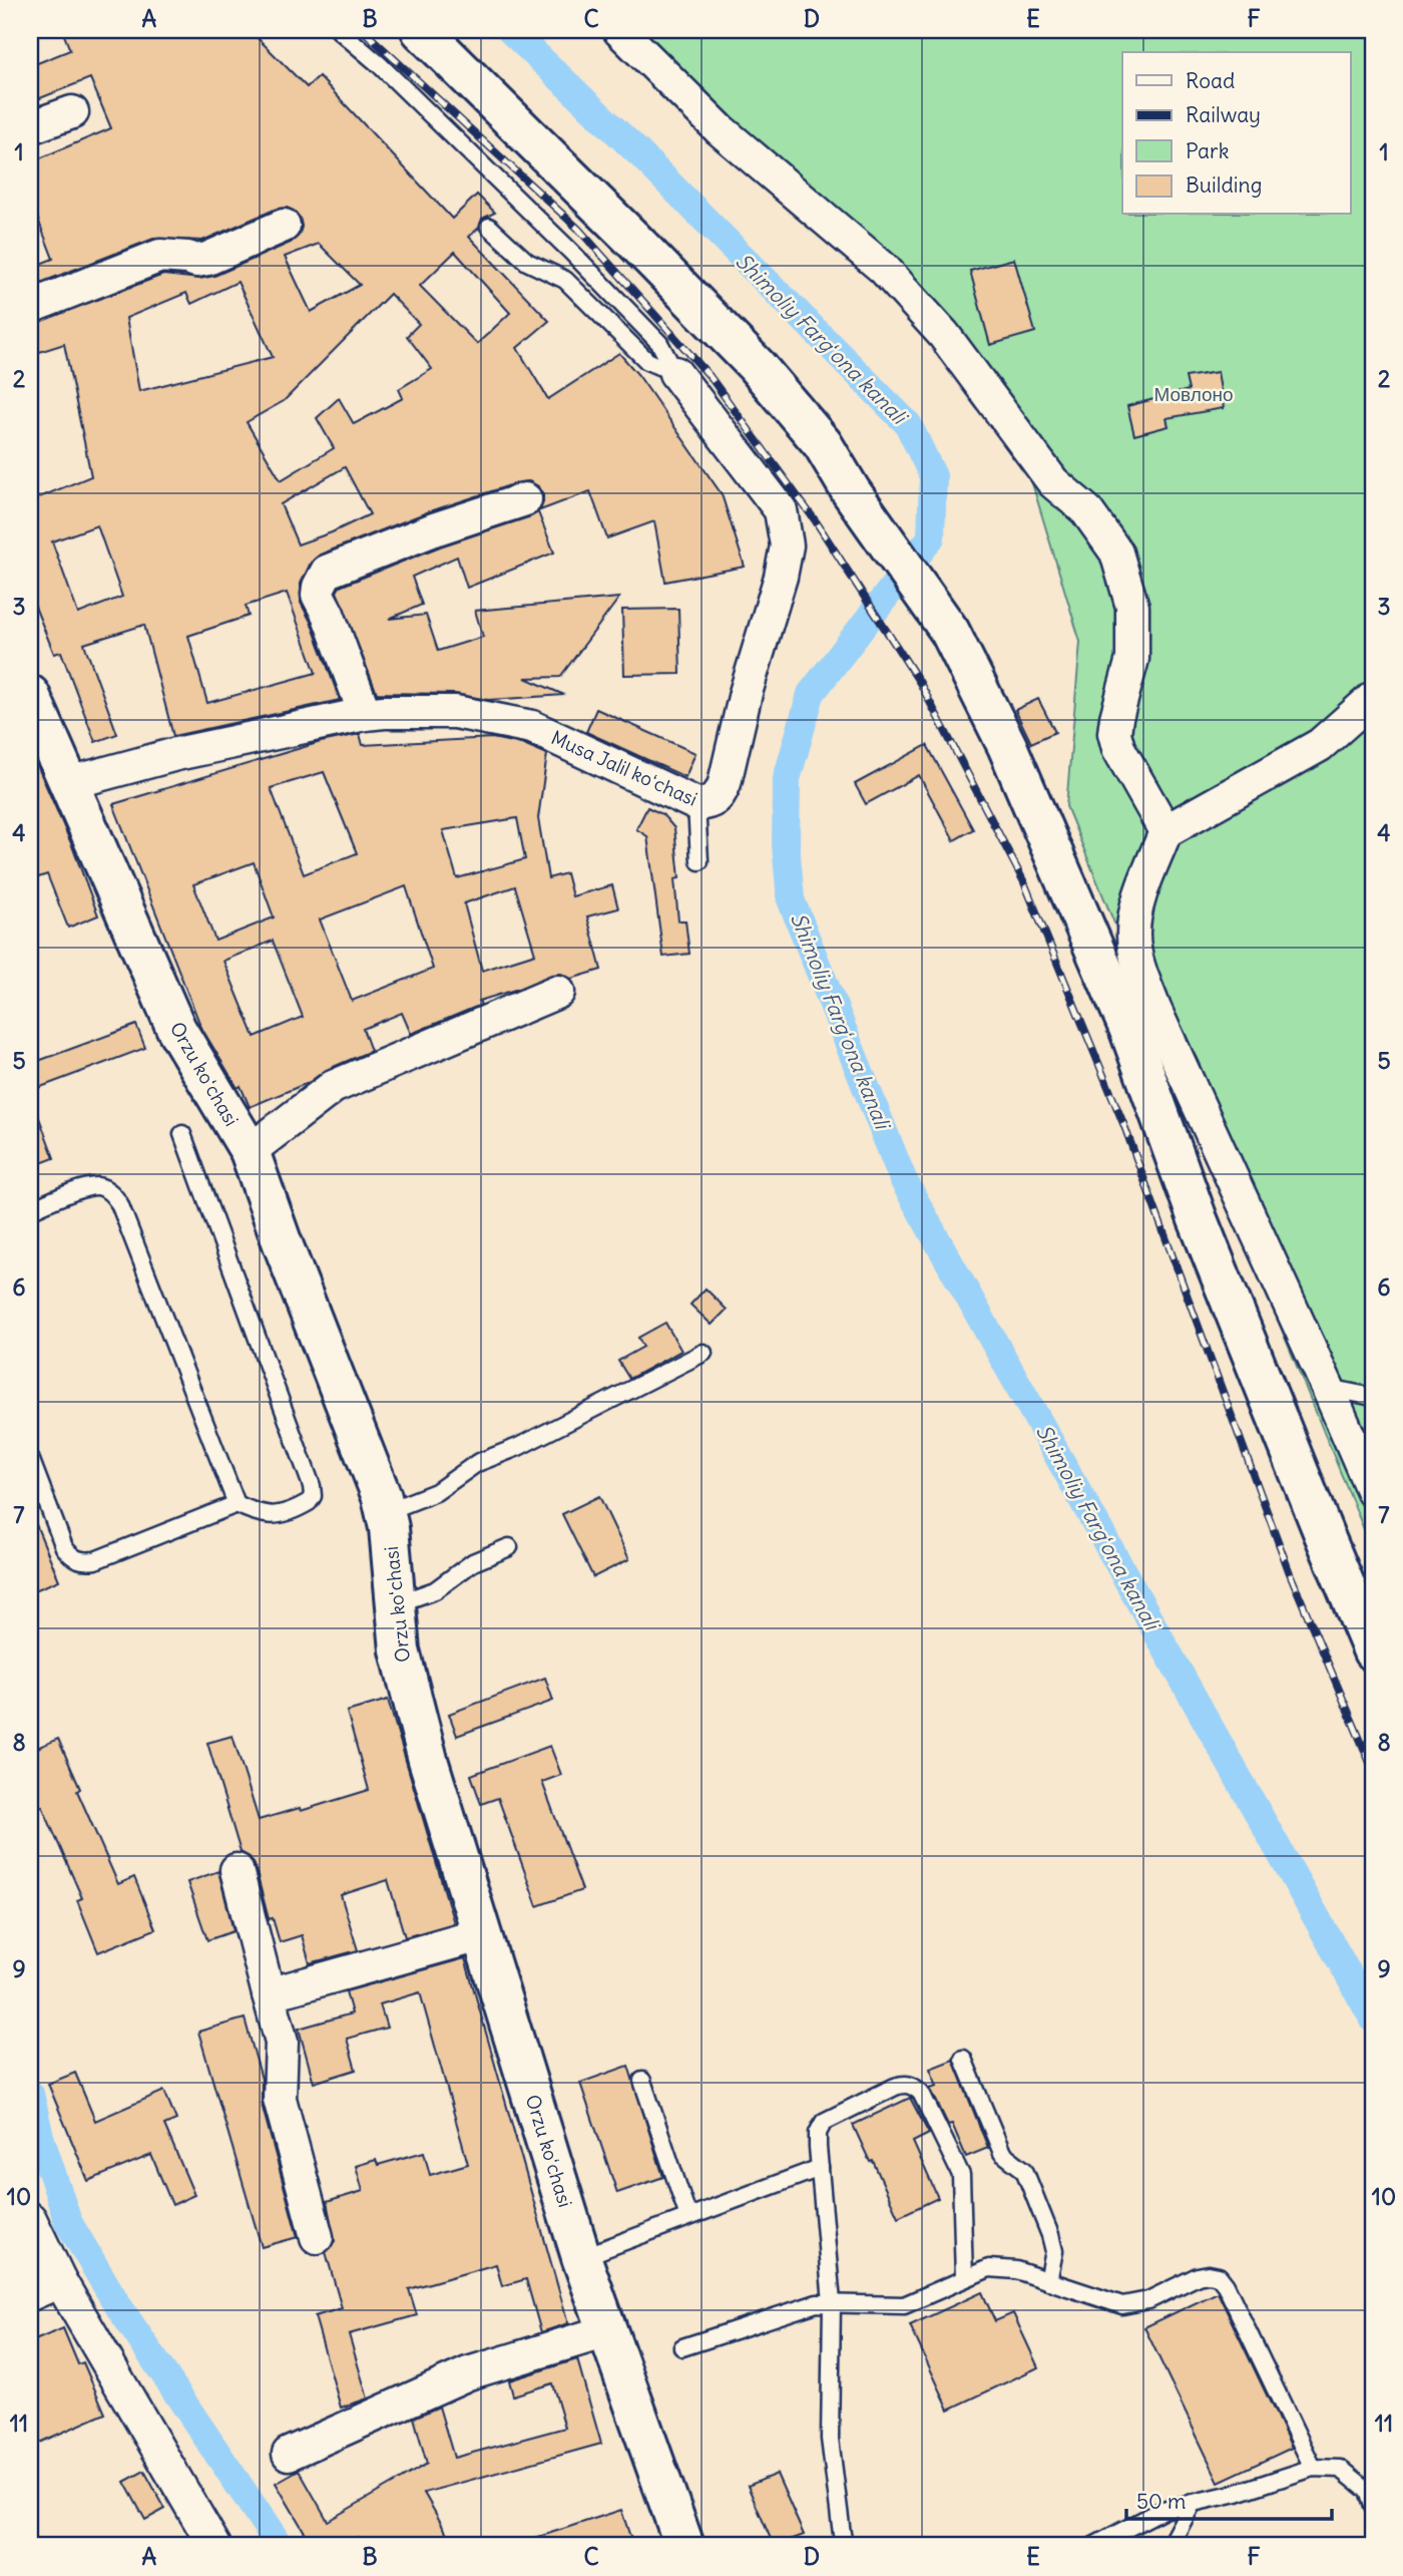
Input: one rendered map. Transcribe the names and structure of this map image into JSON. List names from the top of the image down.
{
  "streets": {
    "street": ["Musa Jalil koʻchasi", "Orzu koʻchasi"]
  },
  "crossings": [
    ["Musa Jalil koʻchasi", "Orzu koʻchasi"]
  ],
  "water": ["Shimoliy Fargʻona kanali"],
  "parks": ["Мовлоно"],
  "legend": [
    "Road",
    "Railway",
    "Park",
    "Building"
  ],
  "scale_bar": "50 m",
  "grid": {
    "columns": [
      "A",
      "B",
      "C",
      "D",
      "E",
      "F"
    ],
    "rows": [
      "1",
      "2",
      "3",
      "4",
      "5",
      "6",
      "7",
      "8",
      "9",
      "10",
      "11"
    ]
  }
}
